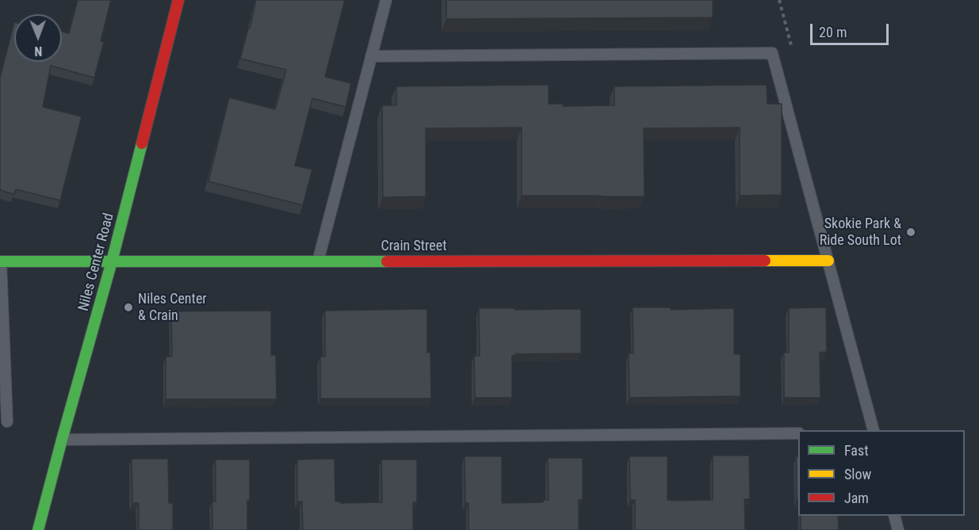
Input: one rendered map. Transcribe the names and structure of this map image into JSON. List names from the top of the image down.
{
  "streets": {
    "street": ["Crain Street", "Niles Center Road"]
  },
  "crossings": [
    ["Crain Street", "Niles Center Road"]
  ],
  "places": ["Skokie Park & Ride South Lot", "Niles Center & Crain"],
  "legend": ["Fast", "Slow", "Jam"],
  "scale_bar": "20 m",
  "north": "bottom"
}
